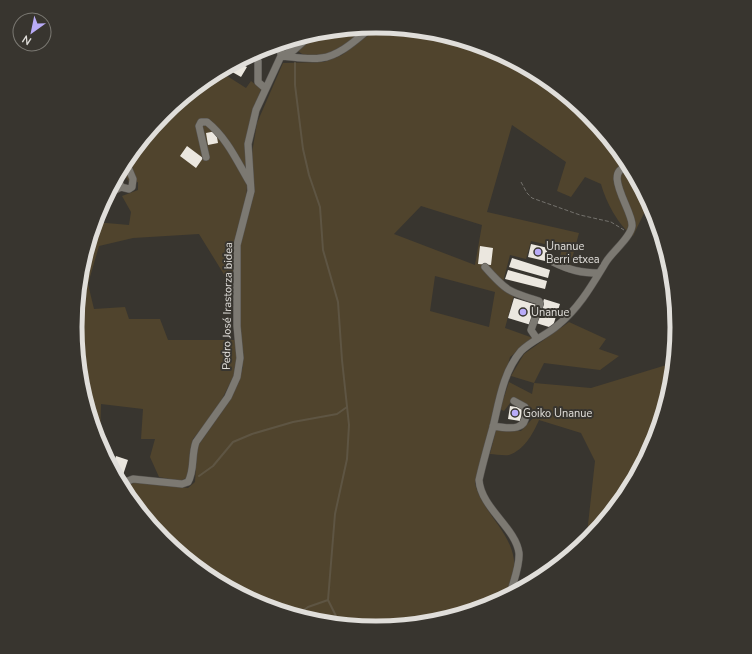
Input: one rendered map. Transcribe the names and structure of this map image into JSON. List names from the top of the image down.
{
  "streets": {
    "street": ["Pedro José Irastorza bidea"]
  },
  "places": ["Unanue Berri etxea", "Unanue", "Goiko Unanue"],
  "north": "bottom left"
}
